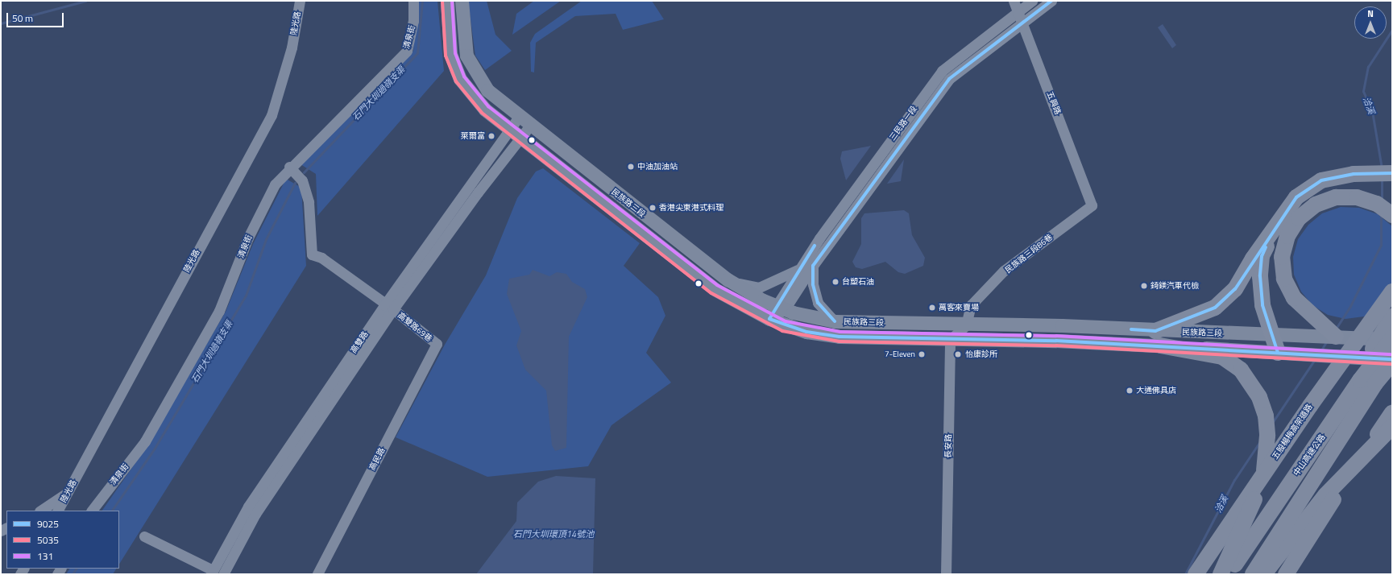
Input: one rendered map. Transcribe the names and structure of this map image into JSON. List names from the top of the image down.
{
  "streets": {
    "highway": ["五股楊梅高架道路", "中山高速公路"],
    "main road": ["民族路三段"],
    "street": [
      "陸光路",
      "清泉街",
      "五興路",
      "三民路一段",
      "民族路三段86巷",
      "高雙路69巷",
      "高雙路",
      "長安路",
      "高民路"
    ]
  },
  "crossings": [
    ["清泉街", "高雙路69巷"],
    ["五興路", "三民路一段"],
    ["五興路", "民族路三段86巷"],
    ["三民路一段", "民族路三段"],
    ["民族路三段", "民族路三段86巷"],
    ["民族路三段", "高雙路"],
    ["民族路三段", "長安路"],
    ["民族路三段", "中山高速公路"],
    ["高雙路69巷", "高雙路"],
    ["高雙路69巷", "高民路"]
  ],
  "water": ["石門大圳過嶺支渠", "洽溪", "石門大圳環頂14號池"],
  "places": [
    "萊爾富",
    "中油加油站",
    "香港尖東港式料理",
    "台塑石油",
    "錡鎂汽車代檢",
    "萬客來賣場",
    "7-Eleven",
    "怡康診所",
    "大通佛具店"
  ],
  "lines": ["transit line 9025", "transit line 5035", "transit line 131"],
  "legend": ["9025", "5035", "131"],
  "scale_bar": "50 m",
  "north": "top"
}
